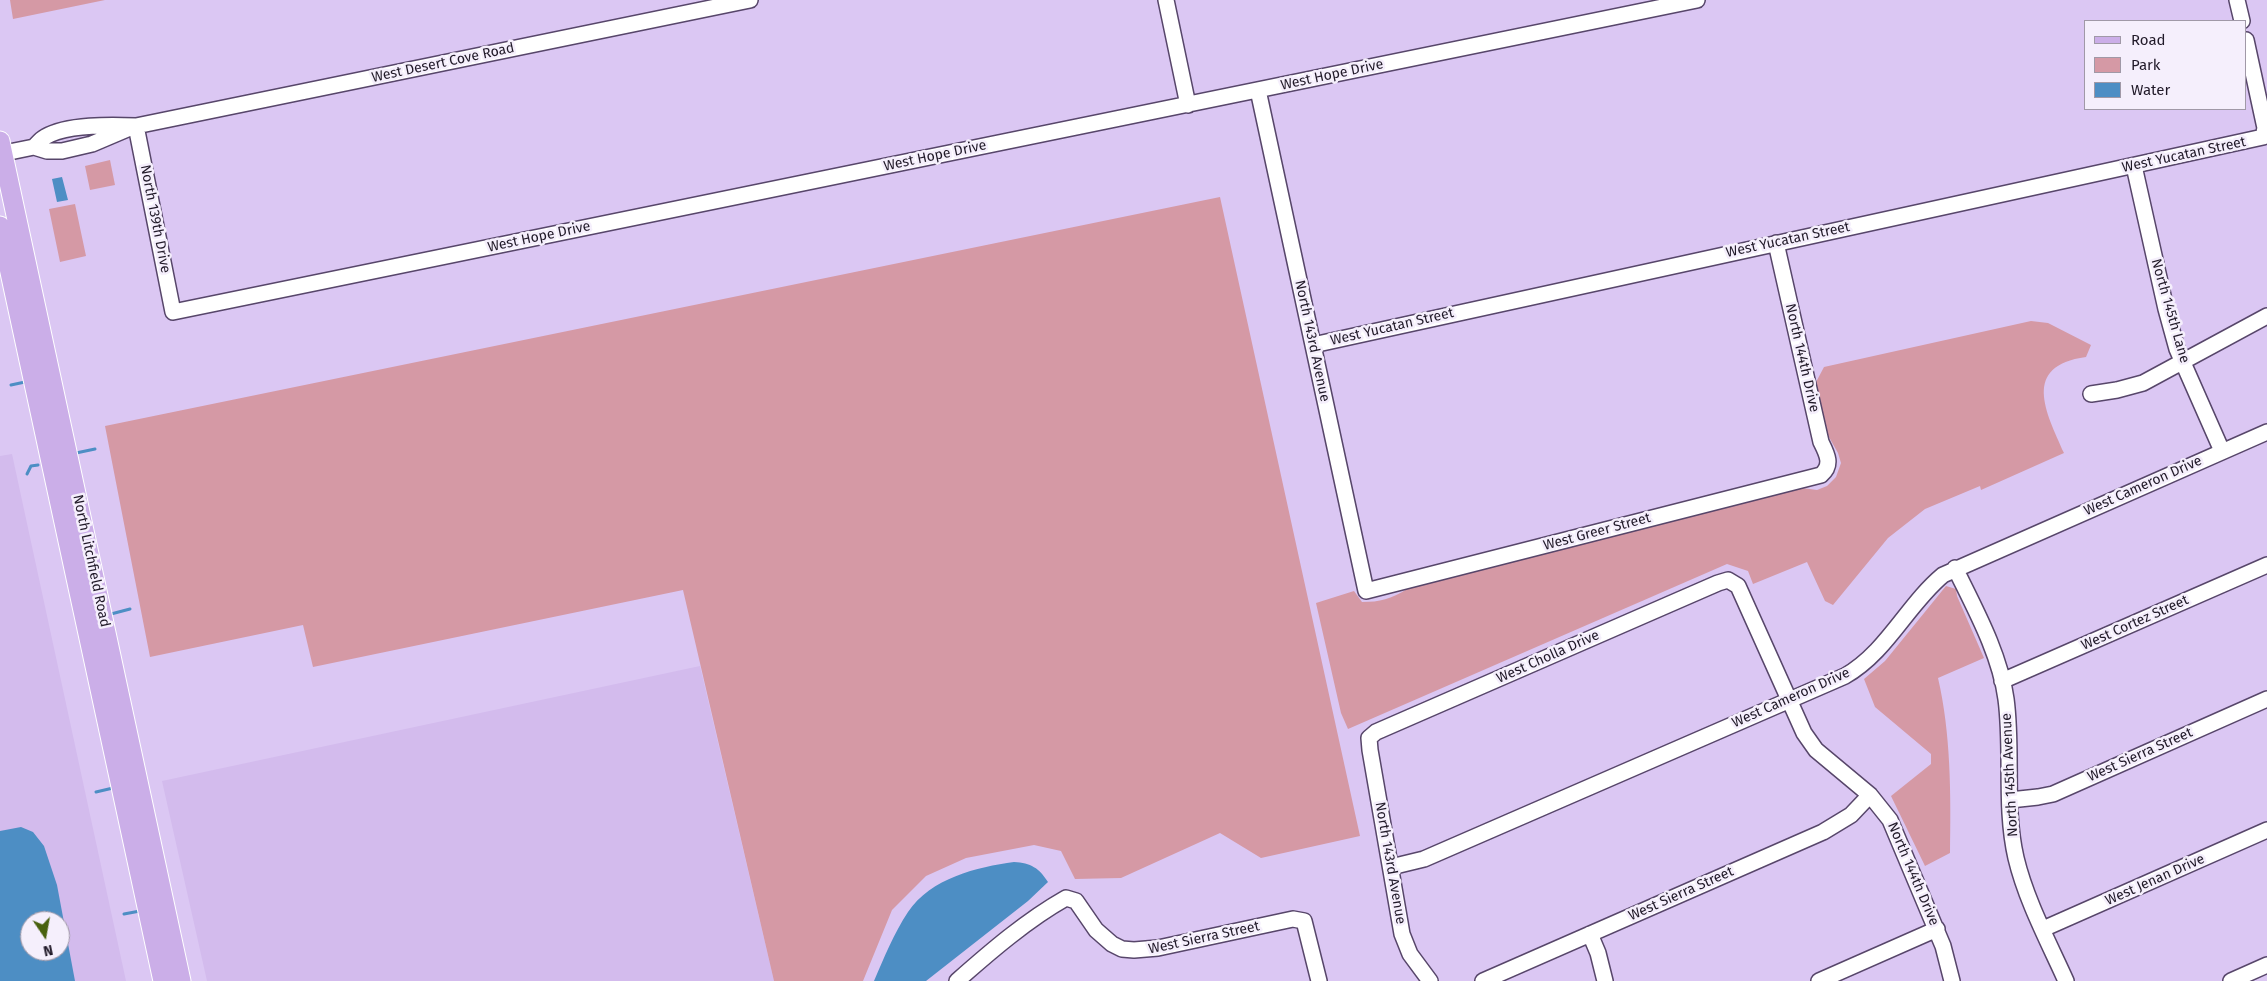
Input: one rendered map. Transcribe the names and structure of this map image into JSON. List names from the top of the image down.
{
  "streets": {
    "main road": ["North Litchfield Road"],
    "street": [
      "West Desert Cove Road",
      "West Hope Drive",
      "West Yucatan Street",
      "North 139th Drive",
      "North 145th Lane",
      "North 143rd Avenue",
      "North 144th Drive",
      "West Cameron Drive",
      "West Greer Street",
      "West Cortez Street",
      "West Cholla Drive",
      "West Sierra Street",
      "North 145th Avenue",
      "West Jenan Drive"
    ]
  },
  "crossings": [
    ["West Desert Cove Road", "North 139th Drive"],
    ["West Desert Cove Road", "North Litchfield Road"],
    ["West Hope Drive", "North 139th Drive"],
    ["West Hope Drive", "North 143rd Avenue"],
    ["West Yucatan Street", "North 145th Lane"],
    ["West Yucatan Street", "North 143rd Avenue"],
    ["West Yucatan Street", "North 144th Drive"],
    ["North 145th Lane", "West Cameron Drive"],
    ["North 143rd Avenue", "West Cameron Drive"],
    ["North 143rd Avenue", "West Greer Street"],
    ["North 143rd Avenue", "West Cholla Drive"],
    ["North 144th Drive", "West Cameron Drive"],
    ["North 144th Drive", "West Greer Street"],
    ["North 144th Drive", "West Cholla Drive"],
    ["North 144th Drive", "West Sierra Street"],
    ["West Cameron Drive", "North 145th Avenue"],
    ["West Cortez Street", "North 145th Avenue"],
    ["West Sierra Street", "North 145th Avenue"],
    ["North 145th Avenue", "West Jenan Drive"]
  ],
  "legend": ["Road", "Park", "Water"],
  "north": "bottom"
}
